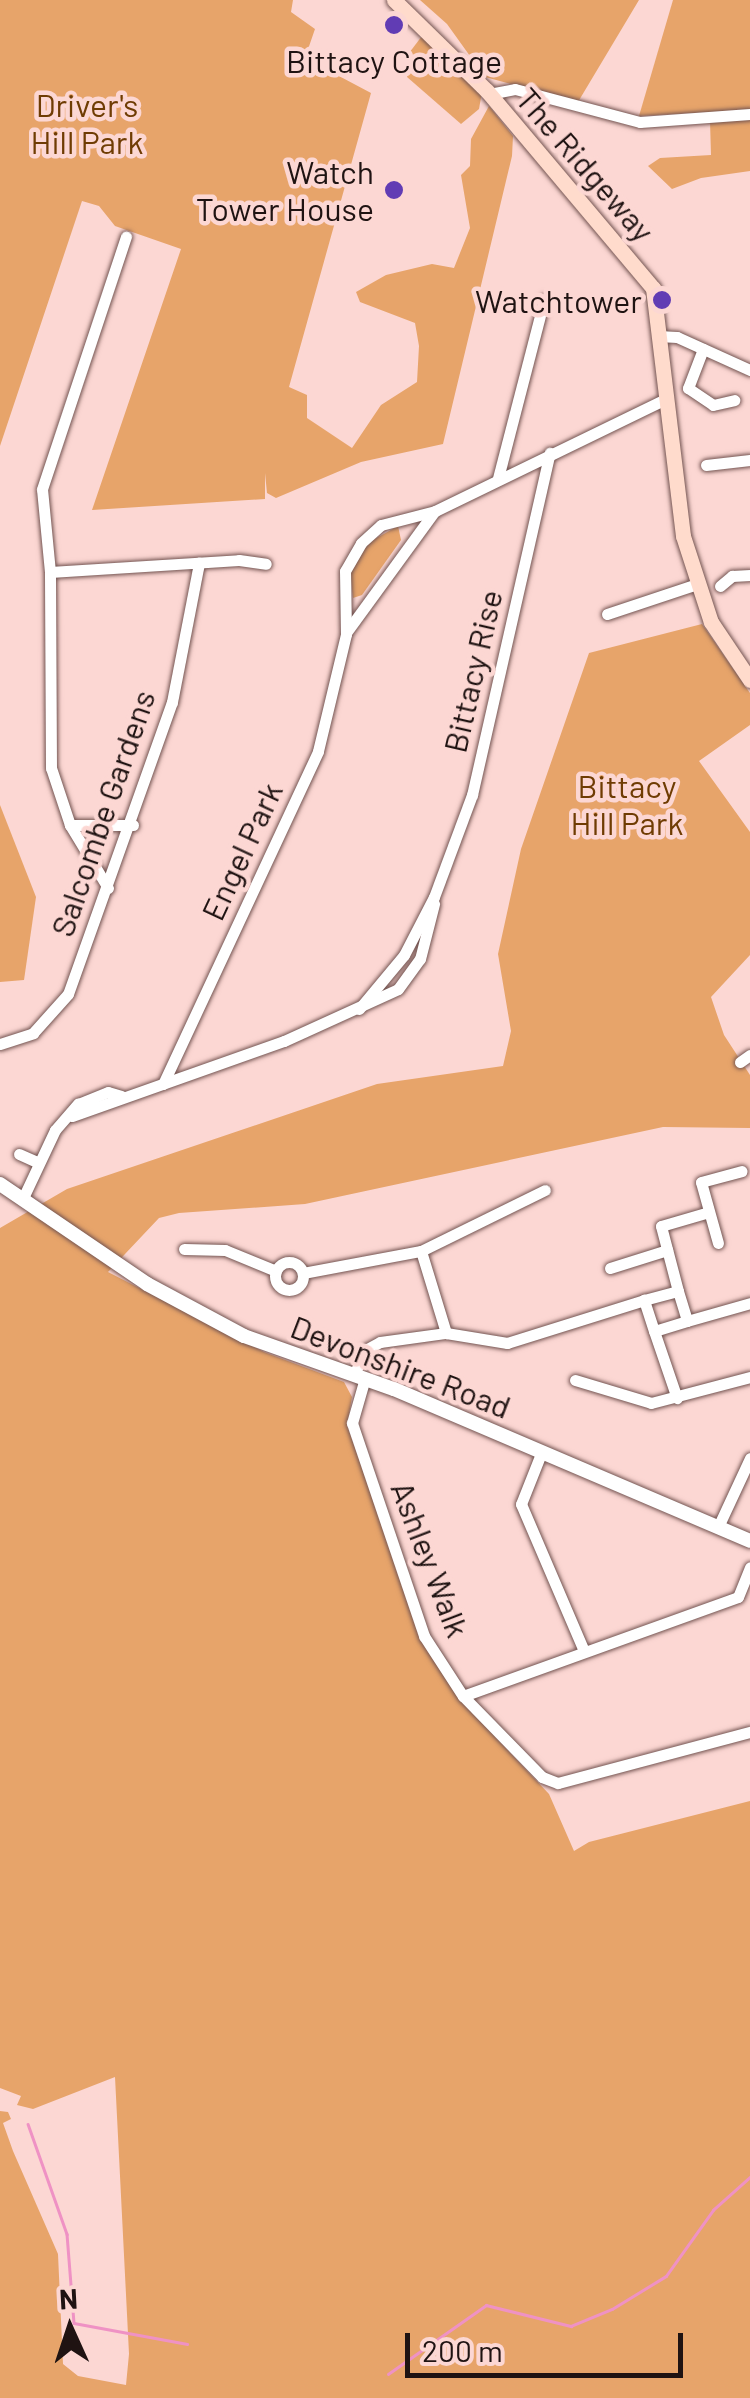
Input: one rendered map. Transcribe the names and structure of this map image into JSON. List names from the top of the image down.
{
  "streets": {
    "main road": ["The Ridgeway"],
    "street": [
      "Bittacy Rise",
      "Salcombe Gardens",
      "Engel Park",
      "Devonshire Road",
      "Ashley Walk"
    ]
  },
  "crossings": [
    ["The Ridgeway", "Engel Park"],
    ["Bittacy Rise", "Engel Park"],
    ["Bittacy Rise", "Devonshire Road"],
    ["Devonshire Road", "Ashley Walk"]
  ],
  "parks": ["Driver's Hill Park", "Bittacy Hill Park"],
  "places": ["Bittacy Cottage", "Watch Tower House", "Watchtower"],
  "scale_bar": "200 m",
  "north": "top"
}
